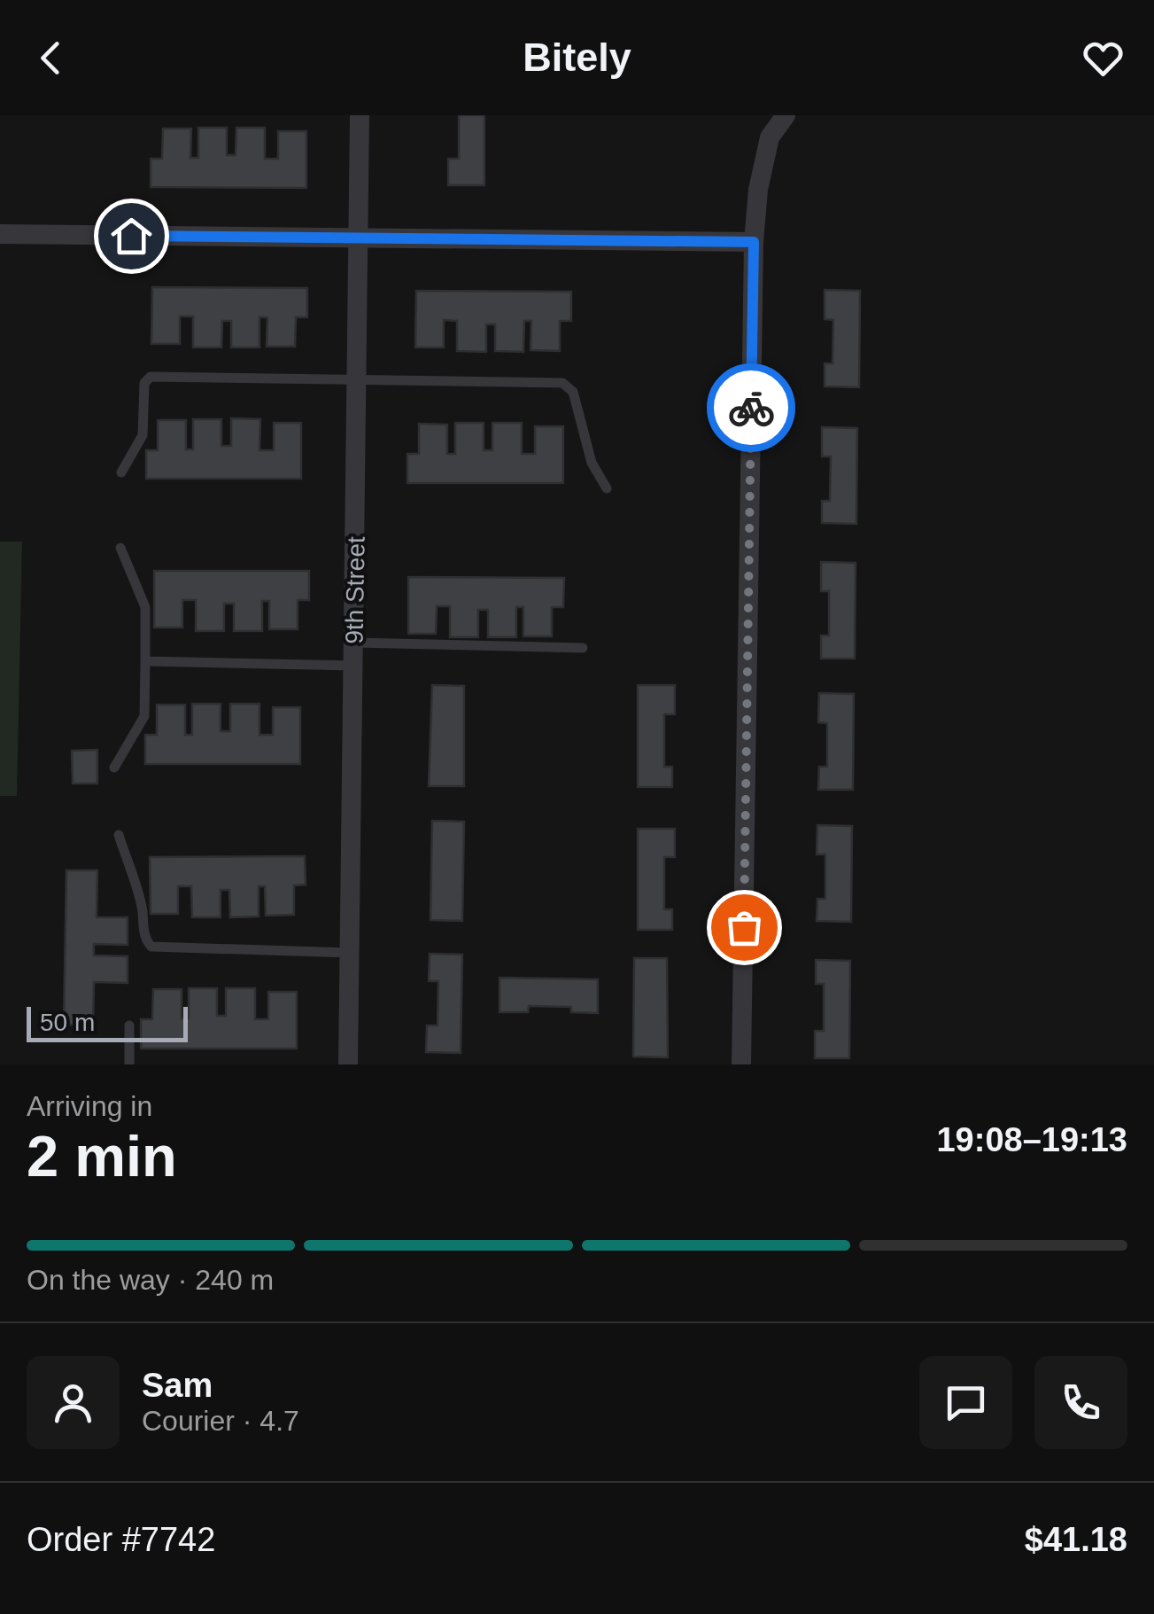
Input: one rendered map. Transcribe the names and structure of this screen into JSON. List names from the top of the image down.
{
  "streets": {
    "street": ["9th Street"]
  },
  "scale_bar": "50 m",
  "page": {
    "header": "Bitely",
    "scale": "50 m",
    "heading": ["2 min", "Arriving in", "19:08–19:13"],
    "panel": [
      "Sam",
      "Courier · 4.7",
      "Order #7742",
      "$41.18"
    ],
    "bar": "On the way · 240 m"
  }
}
